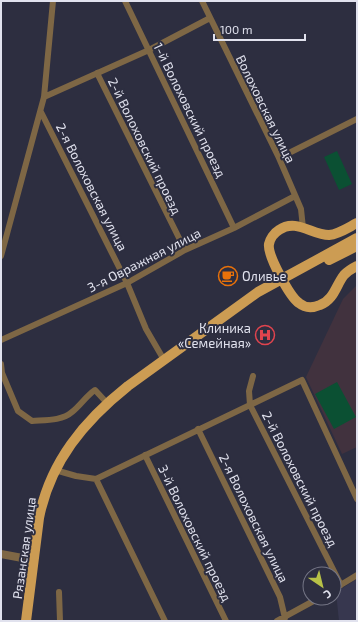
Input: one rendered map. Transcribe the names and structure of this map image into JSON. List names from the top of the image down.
{
  "streets": {
    "main road": ["Рязанская улица"],
    "street": [
      "Волоховская улица",
      "1-й Волоховский проезд",
      "2-й Волоховский проезд",
      "2-я Волоховская улица",
      "3-я Овражная улица",
      "3-й Волоховский проезд"
    ]
  },
  "crossings": [
    ["Волоховская улица", "3-я Овражная улица"],
    ["1-й Волоховский проезд", "3-я Овражная улица"],
    ["2-й Волоховский проезд", "3-я Овражная улица"],
    ["2-я Волоховская улица", "3-я Овражная улица"],
    ["2-я Волоховская улица", "Рязанская улица"]
  ],
  "places": {
    "cafe": ["Оливье"],
    "hospital": ["Клиника «Семейная»"]
  },
  "scale_bar": "100 m",
  "north": "bottom right"
}
